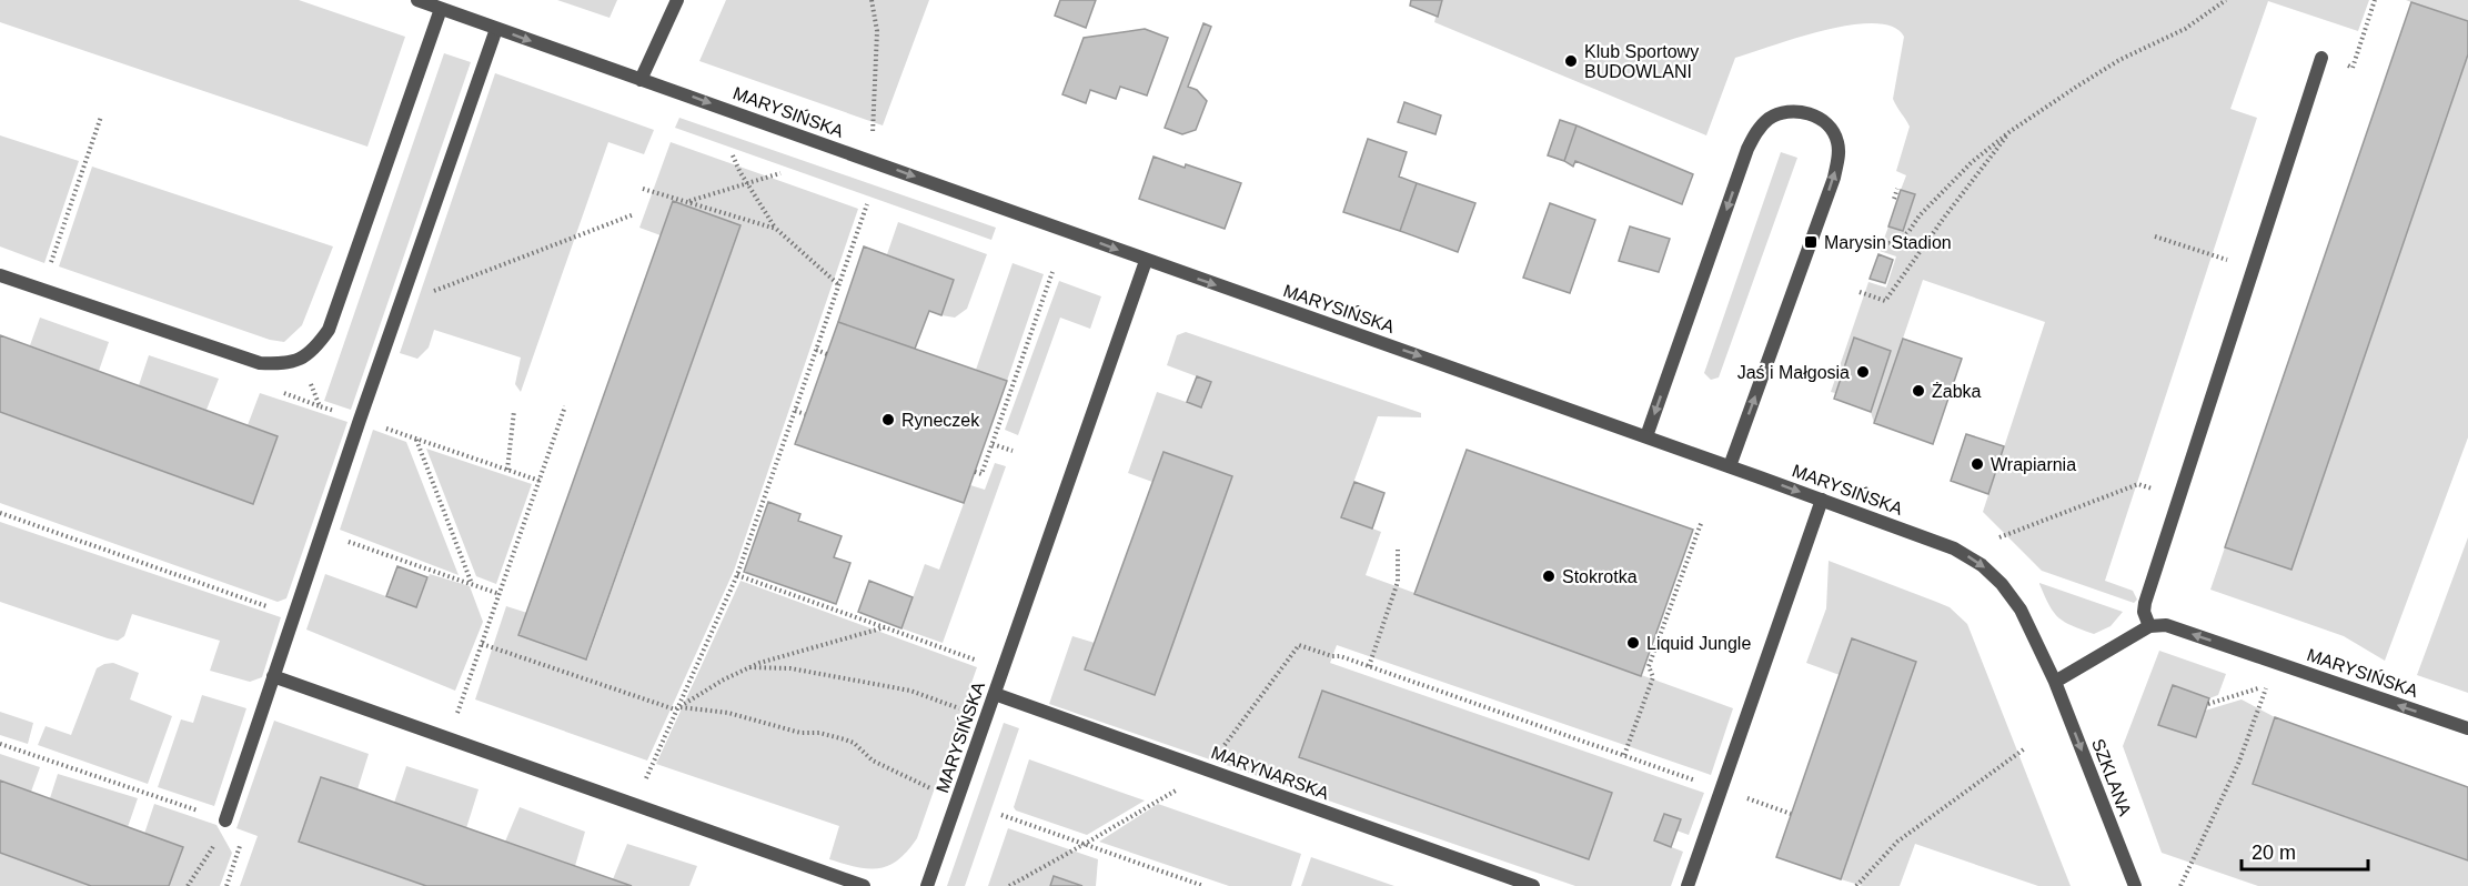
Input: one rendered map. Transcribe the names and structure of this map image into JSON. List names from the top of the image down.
{
  "streets": {
    "street": ["MARYSIŃSKA", "MARYNARSKA", "SZKLANA"]
  },
  "crossings": [
    ["MARYSIŃSKA", "MARYNARSKA"],
    ["MARYSIŃSKA", "SZKLANA"]
  ],
  "one_way": ["SZKLANA"],
  "places": {
    "other": [
      "Klub Sportowy BUDOWLANI",
      "Jaś i Małgosia",
      "Żabka",
      "Ryneczek",
      "Wrapiarnia",
      "Stokrotka",
      "Liquid Jungle"
    ],
    "transit": ["Marysin Stadion"]
  },
  "scale_bar": "20 m"
}
